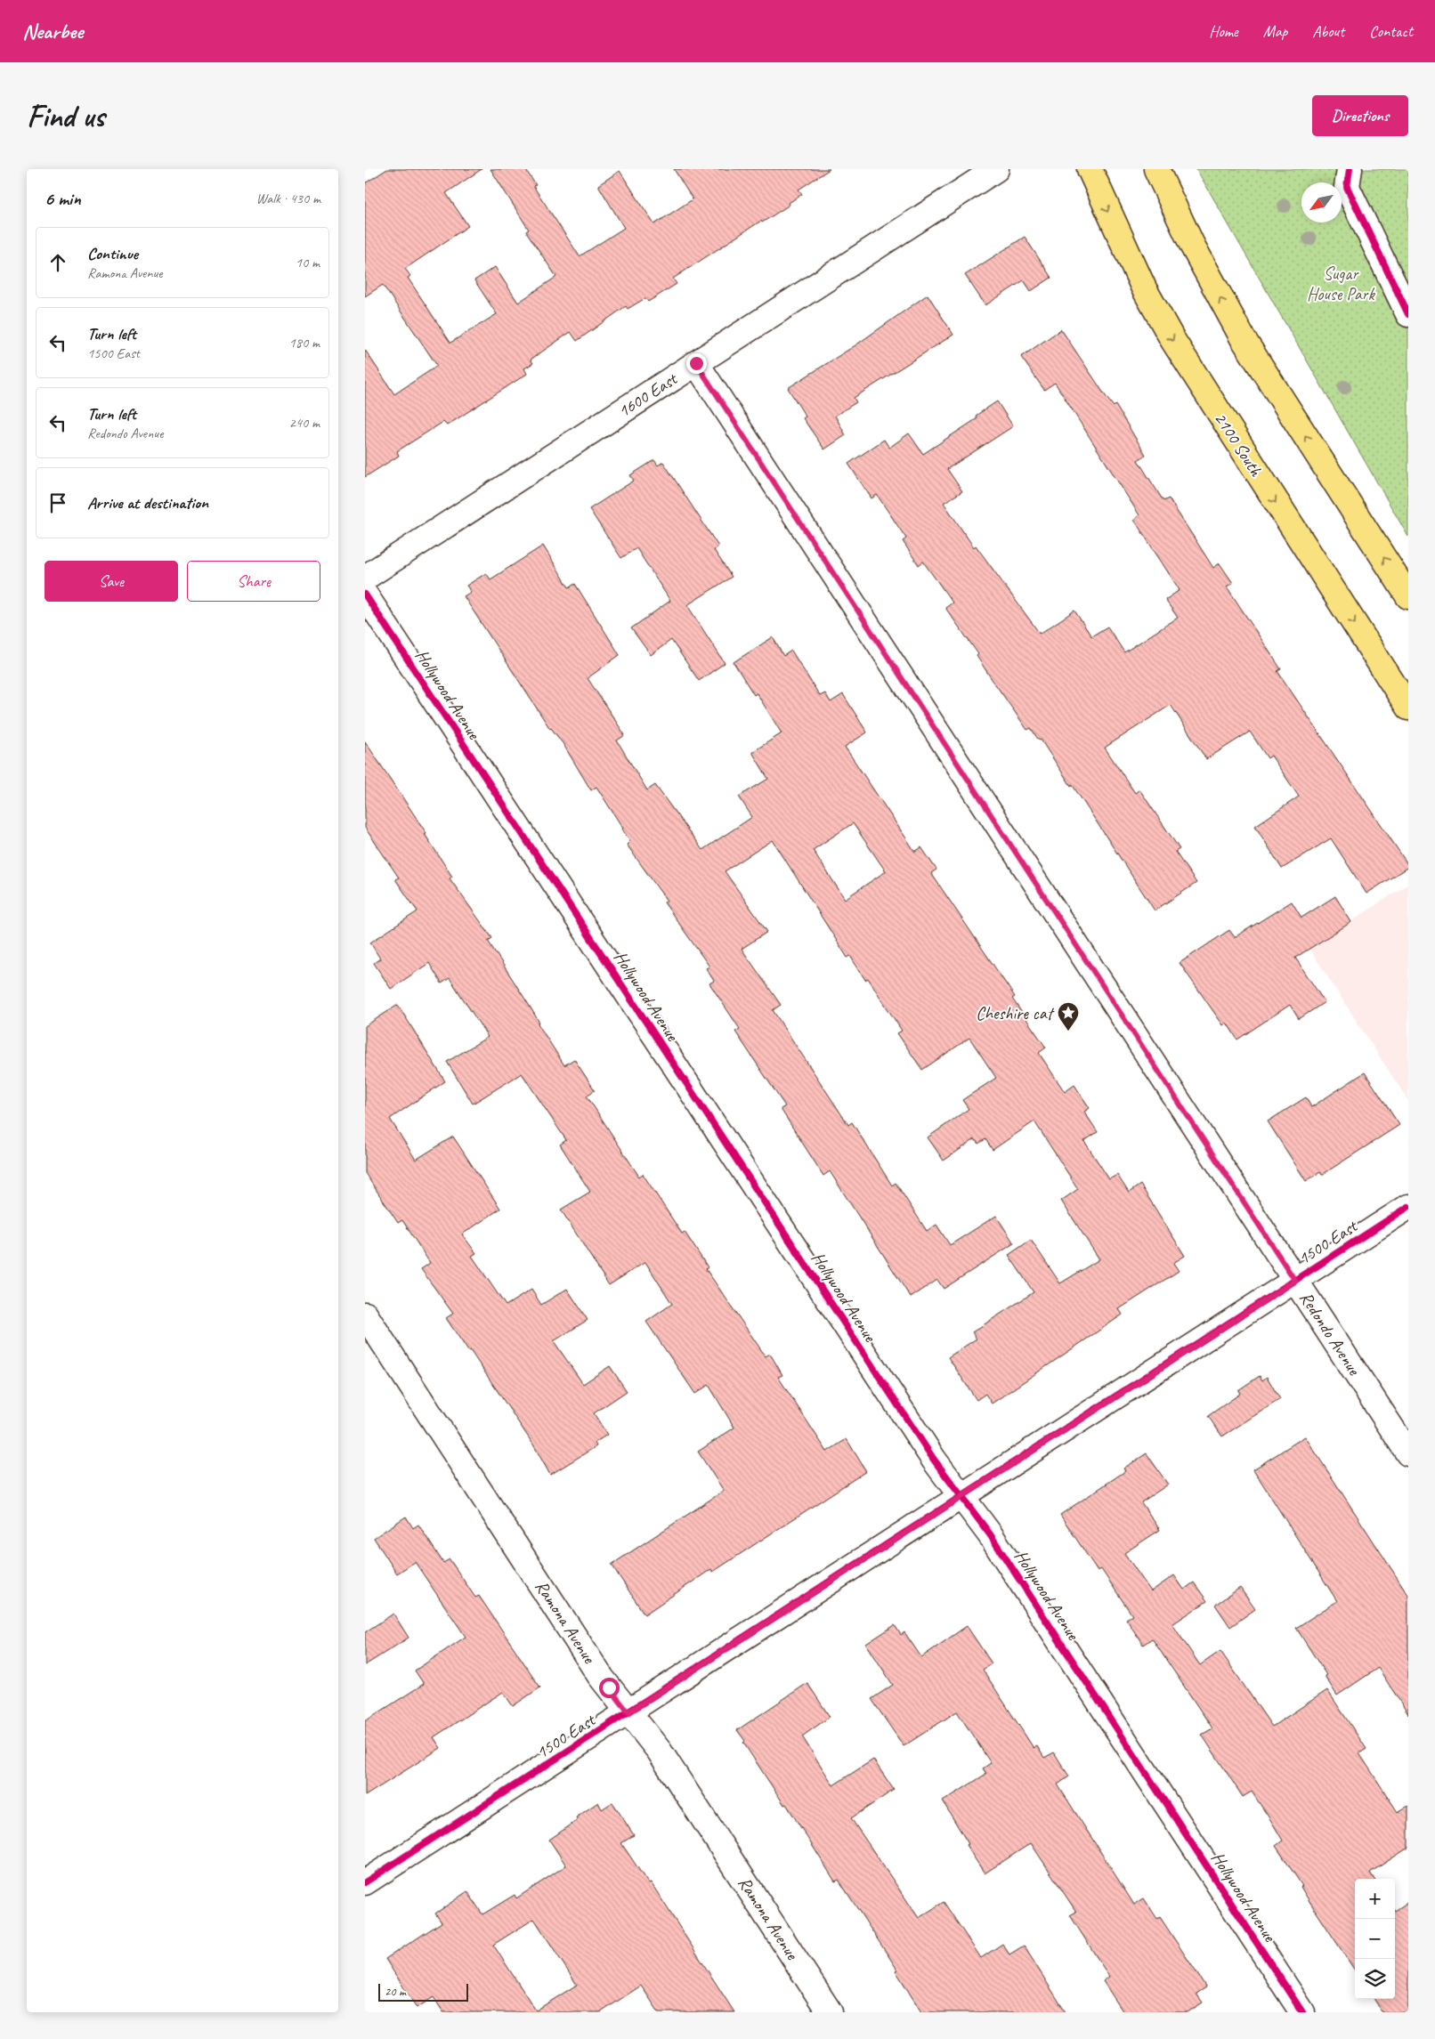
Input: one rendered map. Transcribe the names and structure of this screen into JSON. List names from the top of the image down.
{
  "streets": {
    "main road": ["2100 South"],
    "street": [
      "1600 East",
      "Hollywood Avenue",
      "1500 East",
      "Redondo Avenue",
      "Ramona Avenue"
    ]
  },
  "crossings": [
    ["1600 East", "Redondo Avenue"],
    ["Hollywood Avenue", "1500 East"],
    ["1500 East", "Redondo Avenue"],
    ["1500 East", "Ramona Avenue"]
  ],
  "parks": ["Sugar House Park"],
  "places": {
    "place": ["Cheshire cat"]
  },
  "scale_bar": "20 m",
  "north": "bottom left",
  "page": {
    "header": "Nearbee",
    "nav": [
      "Home",
      "Map",
      "About",
      "Contact"
    ],
    "buttons": [
      "Directions",
      ["Save", "Share"]
    ],
    "title": "Find us",
    "heading": ["6 min", "Walk · 430 m"],
    "list": [
      ["Continue", "Ramona Avenue", "10 m"],
      ["Turn left", "1500 East", "180 m"],
      ["Turn left", "Redondo Avenue", "240 m"],
      "Arrive at destination"
    ],
    "map_buttons": ["+", "−"],
    "scale": "20 m"
  }
}
